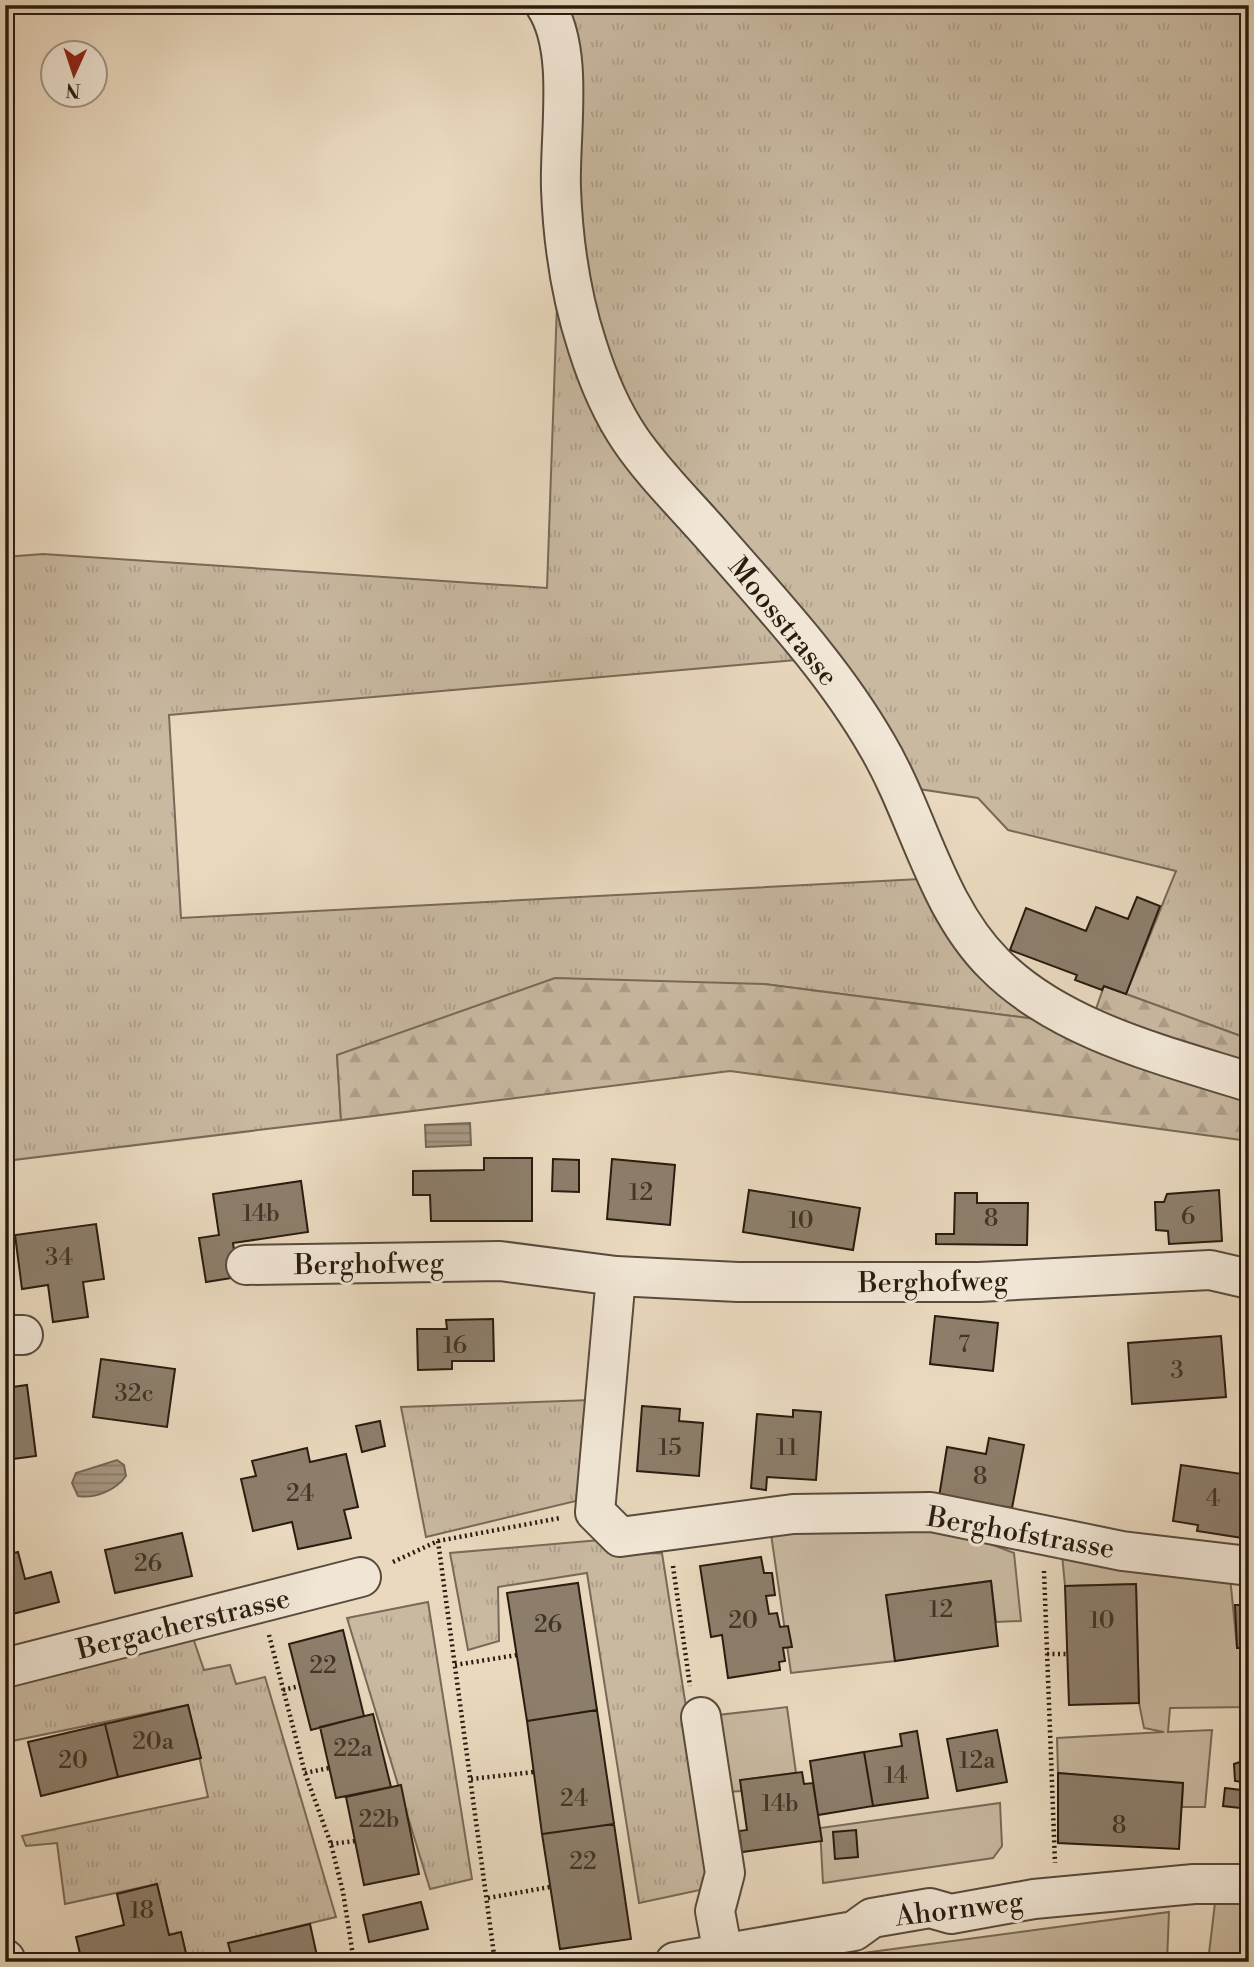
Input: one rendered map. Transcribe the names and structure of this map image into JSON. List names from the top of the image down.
{
  "streets": {
    "street": [
      "Moosstrasse",
      "Berghofweg",
      "Berghofstrasse",
      "Bergacherstrasse",
      "Ahornweg"
    ]
  },
  "house_numbers": [
    "12",
    "14b",
    "6",
    "8",
    "10",
    "34",
    "7",
    "16",
    "3",
    "32c",
    "15",
    "11",
    "8",
    "24",
    "4",
    "26",
    "12",
    "20",
    "10",
    "26",
    "22",
    "20a",
    "22a",
    "20",
    "12a",
    "14",
    "24",
    "14b",
    "22b",
    "8",
    "22",
    "18"
  ],
  "north": "bottom"
}
